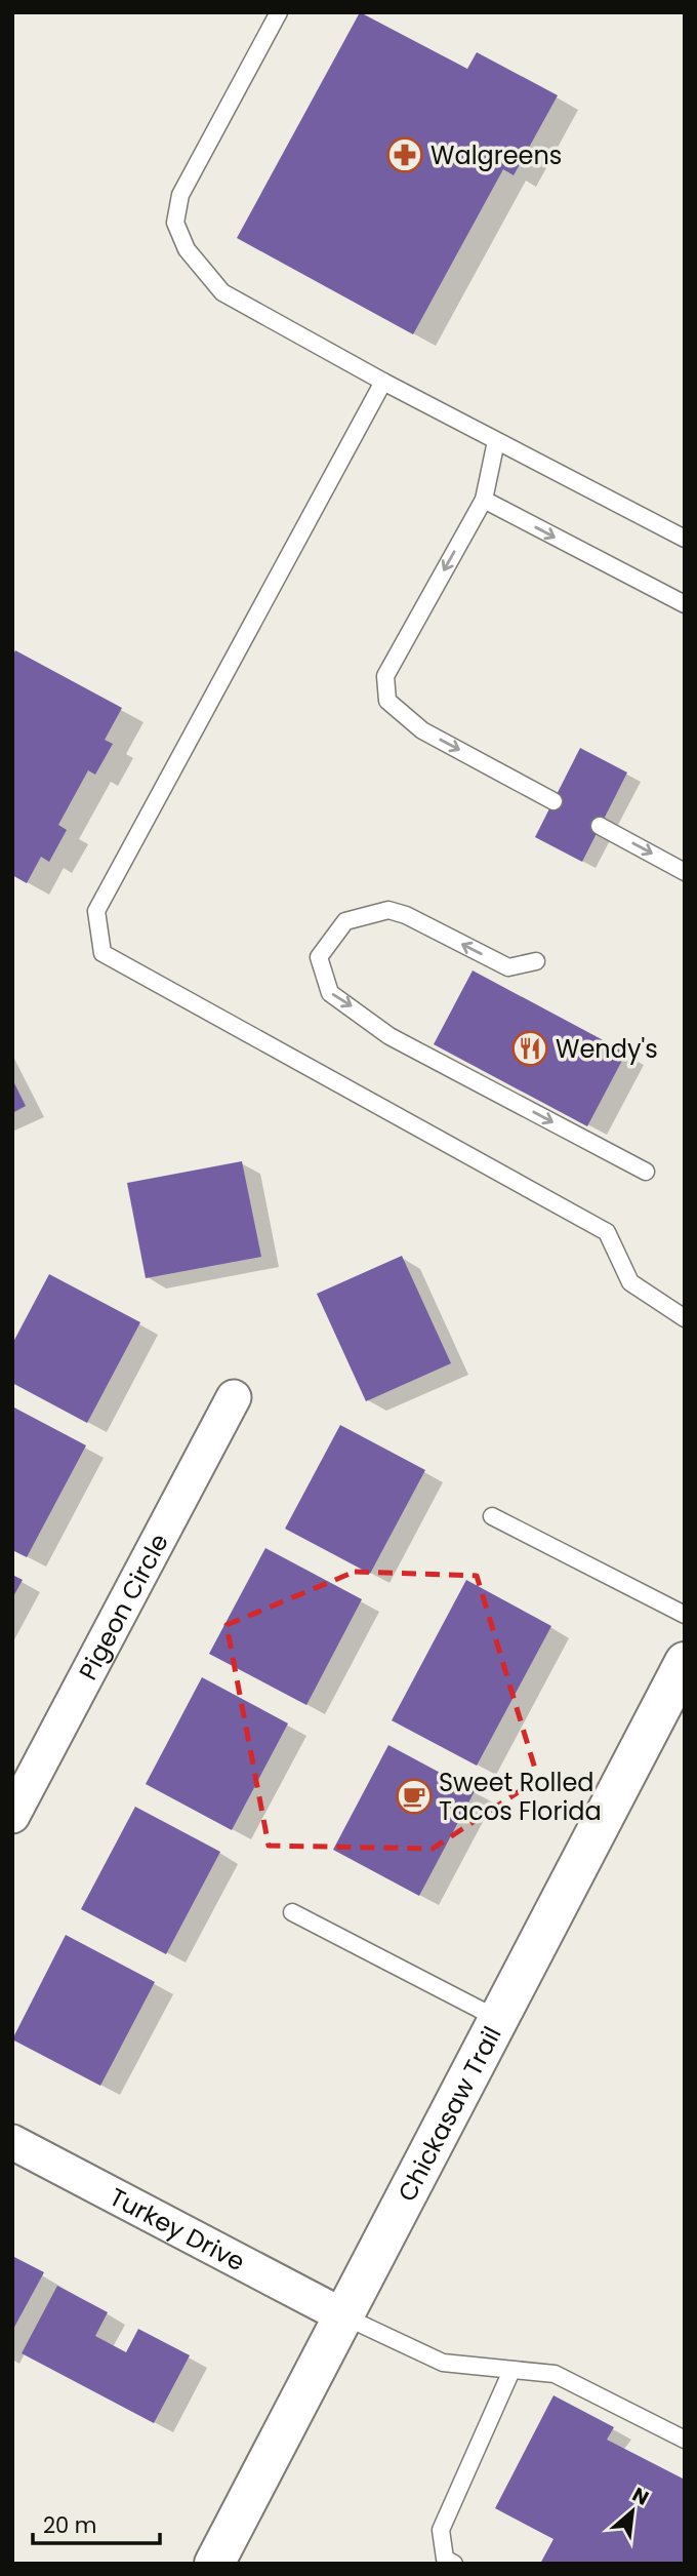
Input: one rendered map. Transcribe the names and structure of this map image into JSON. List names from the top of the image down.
{
  "streets": {
    "street": ["Pigeon Circle", "Chickasaw Trail", "Turkey Drive"]
  },
  "crossings": [
    ["Chickasaw Trail", "Turkey Drive"]
  ],
  "places": {
    "pharmacy": ["Walgreens"],
    "restaurant": ["Wendy's"],
    "cafe": ["Sweet Rolled Tacos Florida"]
  },
  "scale_bar": "20 m",
  "north": "top right"
}
